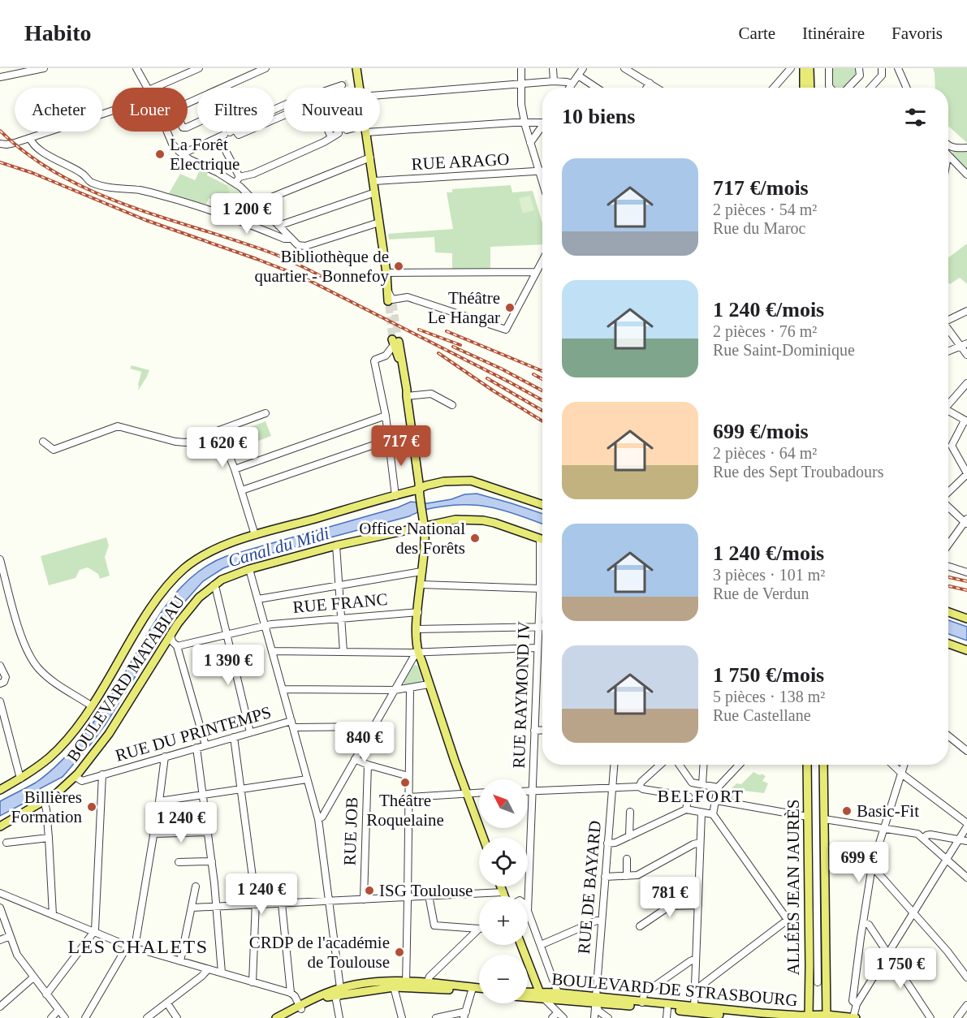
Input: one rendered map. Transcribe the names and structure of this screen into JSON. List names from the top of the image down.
{
  "streets": {
    "main road": ["BOULEVARD MATABIAU", "ALLÉES JEAN JAURÈS", "BOULEVARD DE STRASBOURG"],
    "street": [
      "RUE ARAGO",
      "RUE FRANC",
      "RUE RAYMOND IV",
      "RUE DU PRINTEMPS",
      "RUE JOB",
      "RUE DE BAYARD"
    ]
  },
  "crossings": [
    ["BOULEVARD MATABIAU", "RUE RAYMOND IV"],
    ["BOULEVARD MATABIAU", "RUE DU PRINTEMPS"],
    ["RUE DE BAYARD", "BOULEVARD DE STRASBOURG"],
    ["ALLÉES JEAN JAURÈS", "BOULEVARD DE STRASBOURG"]
  ],
  "districts": ["BELFORT", "LES CHALETS"],
  "water": ["Canal du Midi"],
  "places": [
    "La Forêt Electrique",
    "Bibliothèque de quartier - Bonnefoy",
    "Théâtre Le Hangar",
    "Office National des Forêts",
    "Théâtre Roquelaine",
    "Billières Formation",
    "Basic-Fit",
    "ISG Toulouse",
    "CRDP de l'académie de Toulouse"
  ],
  "north": "top left",
  "page": {
    "header": "Habito",
    "nav": ["Carte", "Itinéraire", "Favoris"],
    "chip": [
      "Acheter",
      "Louer",
      "Filtres",
      "Nouveau"
    ],
    "heading": "10 biens",
    "list": [
      {
        "name": "717 €/mois",
        "note": "2 pièces · 54 m² · Rue du Maroc"
      },
      {
        "name": "1 240 €/mois",
        "note": "2 pièces · 76 m² · Rue Saint-Dominique"
      },
      {
        "name": "699 €/mois",
        "note": "2 pièces · 64 m² · Rue des Sept Troubadours"
      },
      {
        "name": "1 240 €/mois",
        "note": "3 pièces · 101 m² · Rue de Verdun"
      },
      {
        "name": "1 750 €/mois",
        "note": "5 pièces · 138 m² · Rue Castellane"
      }
    ],
    "price": [
      "1 200 €",
      "717 €",
      "1 620 €",
      "1 390 €",
      "840 €",
      "1 240 €",
      "699 €",
      "1 240 €",
      "781 €",
      "1 750 €"
    ],
    "map_buttons": ["+", "−"]
  }
}
